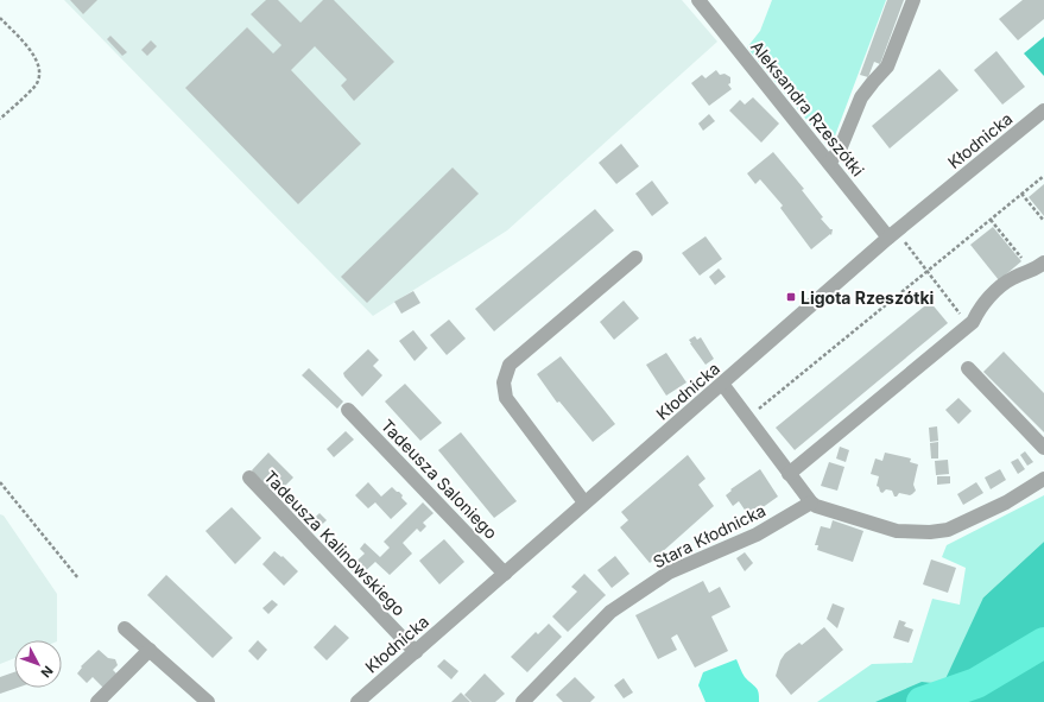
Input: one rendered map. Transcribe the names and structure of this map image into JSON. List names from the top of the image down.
{
  "streets": {
    "street": [
      "Aleksandra Rzeszótki",
      "Kłodnicka",
      "Tadeusza Saloniego",
      "Stara Kłodnicka",
      "Tadeusza Kalinowskiego"
    ]
  },
  "crossings": [
    ["Aleksandra Rzeszótki", "Kłodnicka"],
    ["Kłodnicka", "Tadeusza Saloniego"],
    ["Kłodnicka", "Tadeusza Kalinowskiego"]
  ],
  "places": {
    "transit": ["Ligota Rzeszótki"]
  },
  "north": "bottom right"
}
